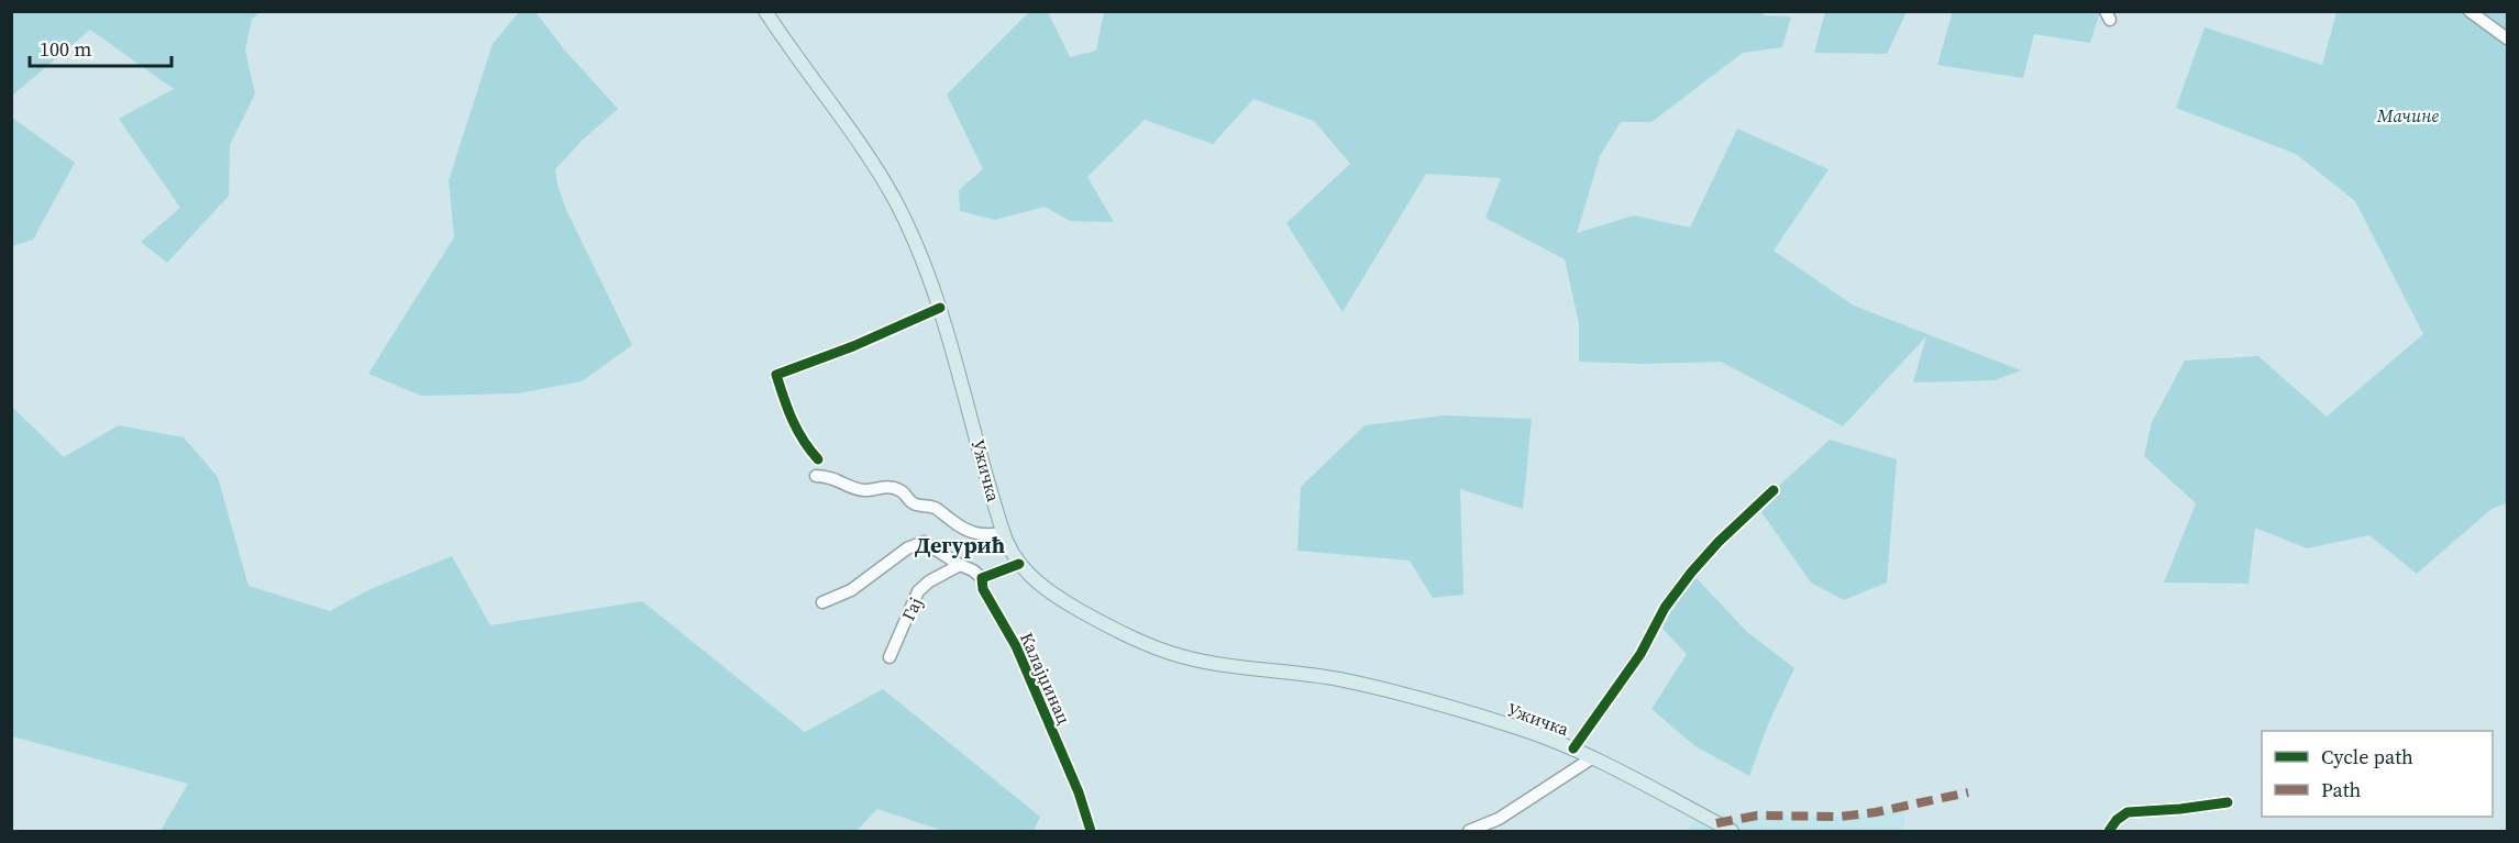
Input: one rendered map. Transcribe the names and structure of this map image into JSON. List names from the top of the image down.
{
  "streets": {
    "main road": ["Ужичка"],
    "street": ["Гај", "Калајџинац"]
  },
  "districts": ["Дегурић"],
  "parks": ["Мачине"],
  "legend": ["Cycle path", "Path"],
  "scale_bar": "100 m"
}
